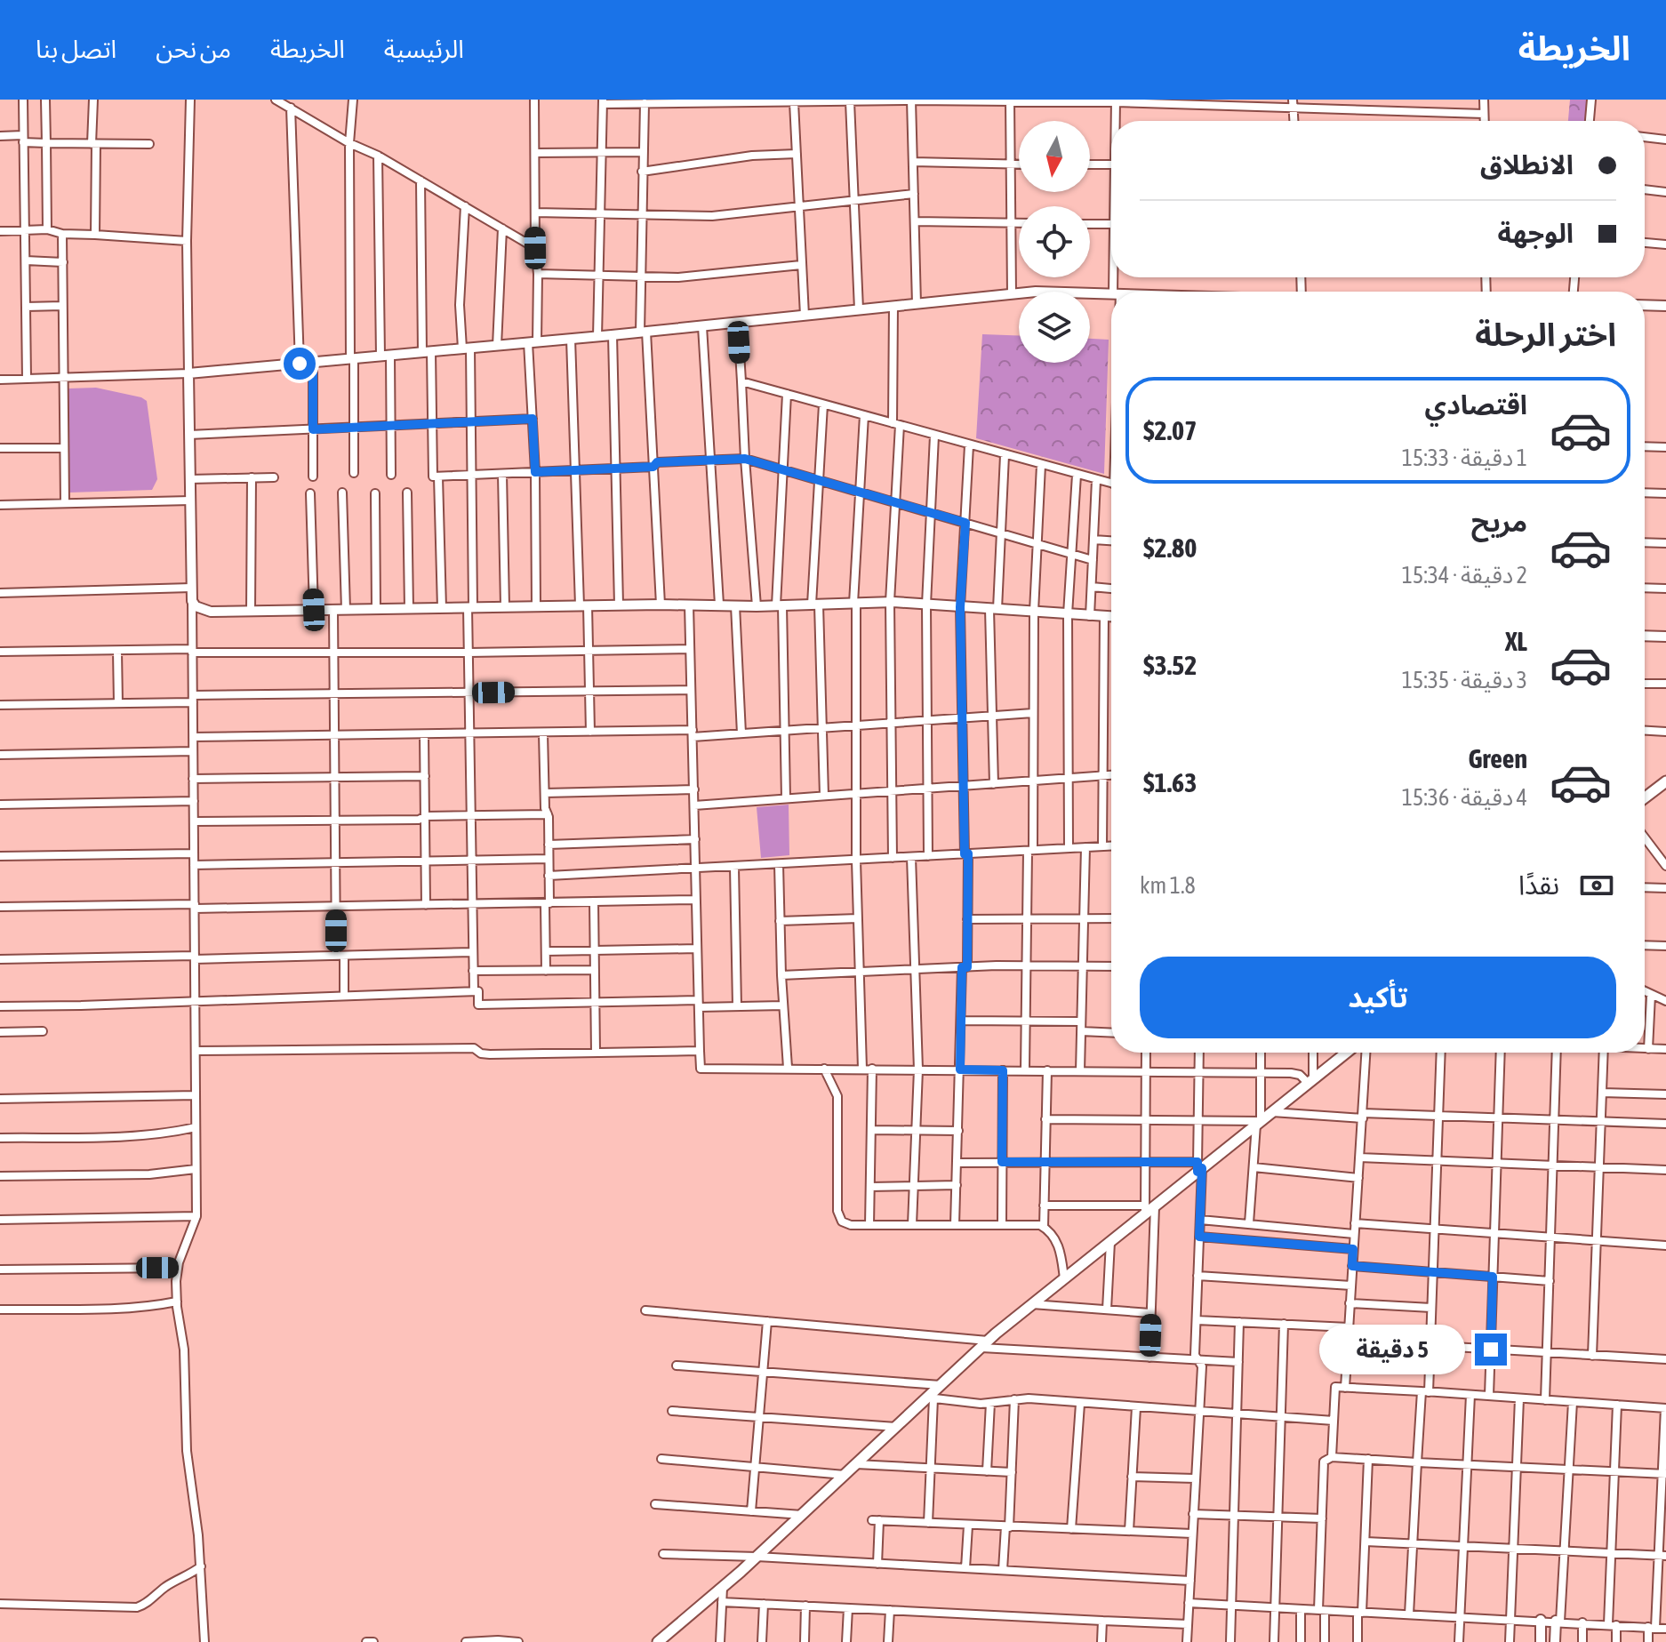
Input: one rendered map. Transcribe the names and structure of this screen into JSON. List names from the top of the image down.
{
  "north": "bottom",
  "page": {
    "header": "الخريطة",
    "nav": [
      "الرئيسية",
      "الخريطة",
      "من نحن",
      "اتصل بنا"
    ],
    "banner": ["الانطلاق", "الوجهة"],
    "heading": "اختر الرحلة",
    "list": [
      {
        "name": "اقتصادي",
        "note": "1 دقيقة · 15:33",
        "value": "$2.07"
      },
      {
        "name": "مريح",
        "note": "2 دقيقة · 15:34",
        "value": "$2.80"
      },
      {
        "name": "XL",
        "note": "3 دقيقة · 15:35",
        "value": "$3.52"
      },
      {
        "name": "Green",
        "note": "4 دقيقة · 15:36",
        "value": "$1.63"
      }
    ],
    "pay": ["نقدًا", "1.8 km"],
    "buttons": "تأكيد",
    "bubble": "5 دقيقة"
  }
}
